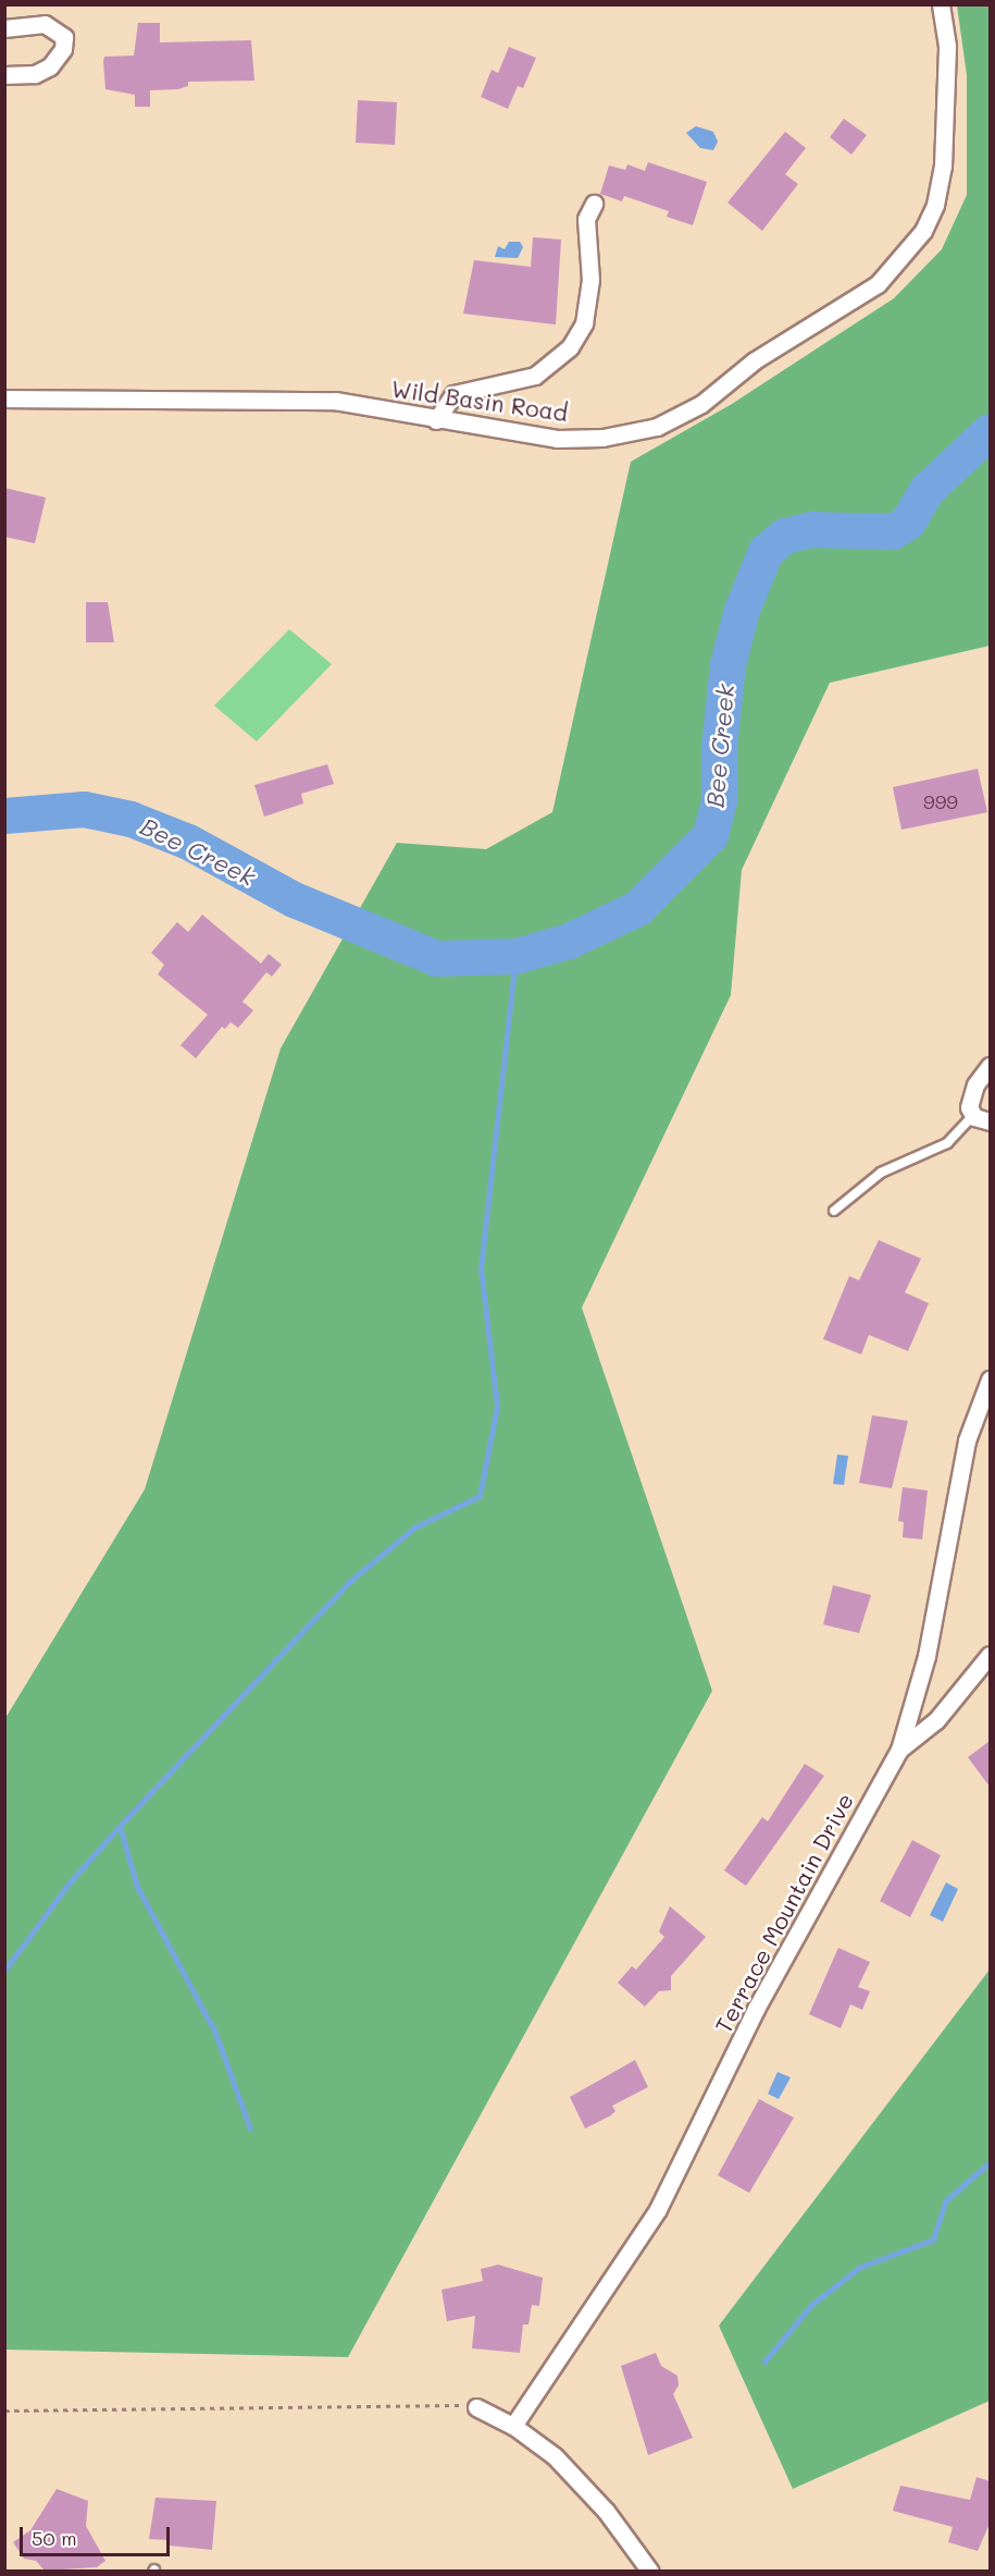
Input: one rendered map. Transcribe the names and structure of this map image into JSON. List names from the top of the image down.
{
  "streets": {
    "street": ["Wild Basin Road", "Terrace Mountain Drive"]
  },
  "water": ["Bee Creek"],
  "house_numbers": ["999"],
  "scale_bar": "50 m"
}
